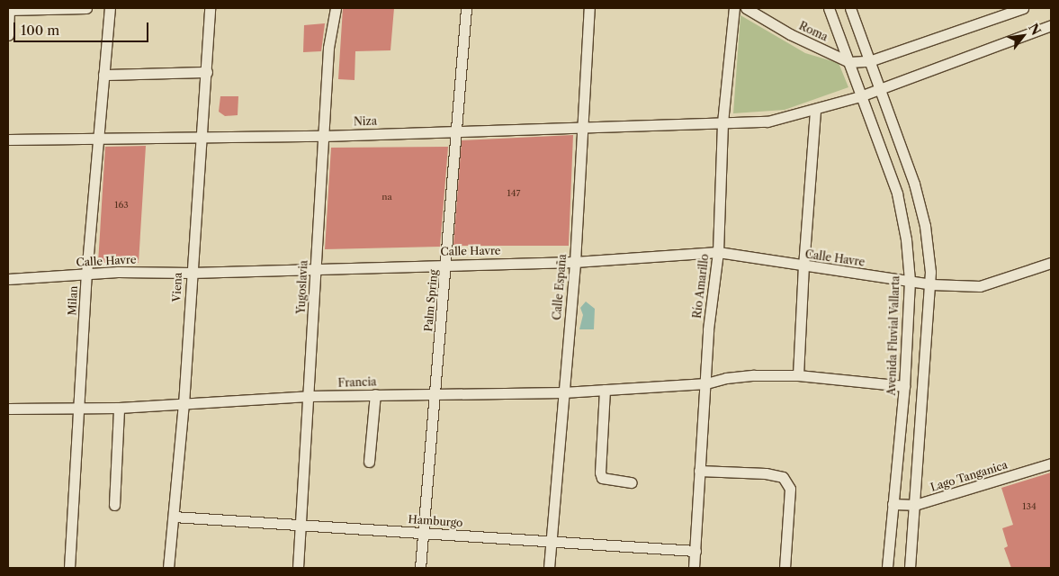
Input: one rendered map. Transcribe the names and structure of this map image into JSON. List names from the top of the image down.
{
  "streets": {
    "street": [
      "Roma",
      "Niza",
      "Calle Havre",
      "Río Amarillo",
      "Viena",
      "Yugoslavia",
      "Calle España",
      "Milan",
      "Palm Spring",
      "Avenida Fluvial Vallarta",
      "Francia",
      "Lago Tanganica",
      "Hamburgo"
    ]
  },
  "crossings": [
    ["Roma", "Avenida Fluvial Vallarta"],
    ["Niza", "Río Amarillo"],
    ["Niza", "Viena"],
    ["Niza", "Yugoslavia"],
    ["Niza", "Calle España"],
    ["Niza", "Milan"],
    ["Niza", "Palm Spring"],
    ["Niza", "Avenida Fluvial Vallarta"],
    ["Calle Havre", "Río Amarillo"],
    ["Calle Havre", "Viena"],
    ["Calle Havre", "Yugoslavia"],
    ["Calle Havre", "Calle España"],
    ["Calle Havre", "Milan"],
    ["Calle Havre", "Palm Spring"],
    ["Calle Havre", "Avenida Fluvial Vallarta"],
    ["Río Amarillo", "Francia"],
    ["Río Amarillo", "Hamburgo"],
    ["Viena", "Francia"],
    ["Viena", "Hamburgo"],
    ["Yugoslavia", "Francia"],
    ["Yugoslavia", "Hamburgo"],
    ["Calle España", "Francia"],
    ["Calle España", "Hamburgo"],
    ["Milan", "Francia"],
    ["Palm Spring", "Francia"],
    ["Palm Spring", "Hamburgo"],
    ["Avenida Fluvial Vallarta", "Francia"],
    ["Avenida Fluvial Vallarta", "Lago Tanganica"]
  ],
  "house_numbers": [
    "147",
    "na",
    "163",
    "134"
  ],
  "scale_bar": "100 m",
  "north": "top right"
}
